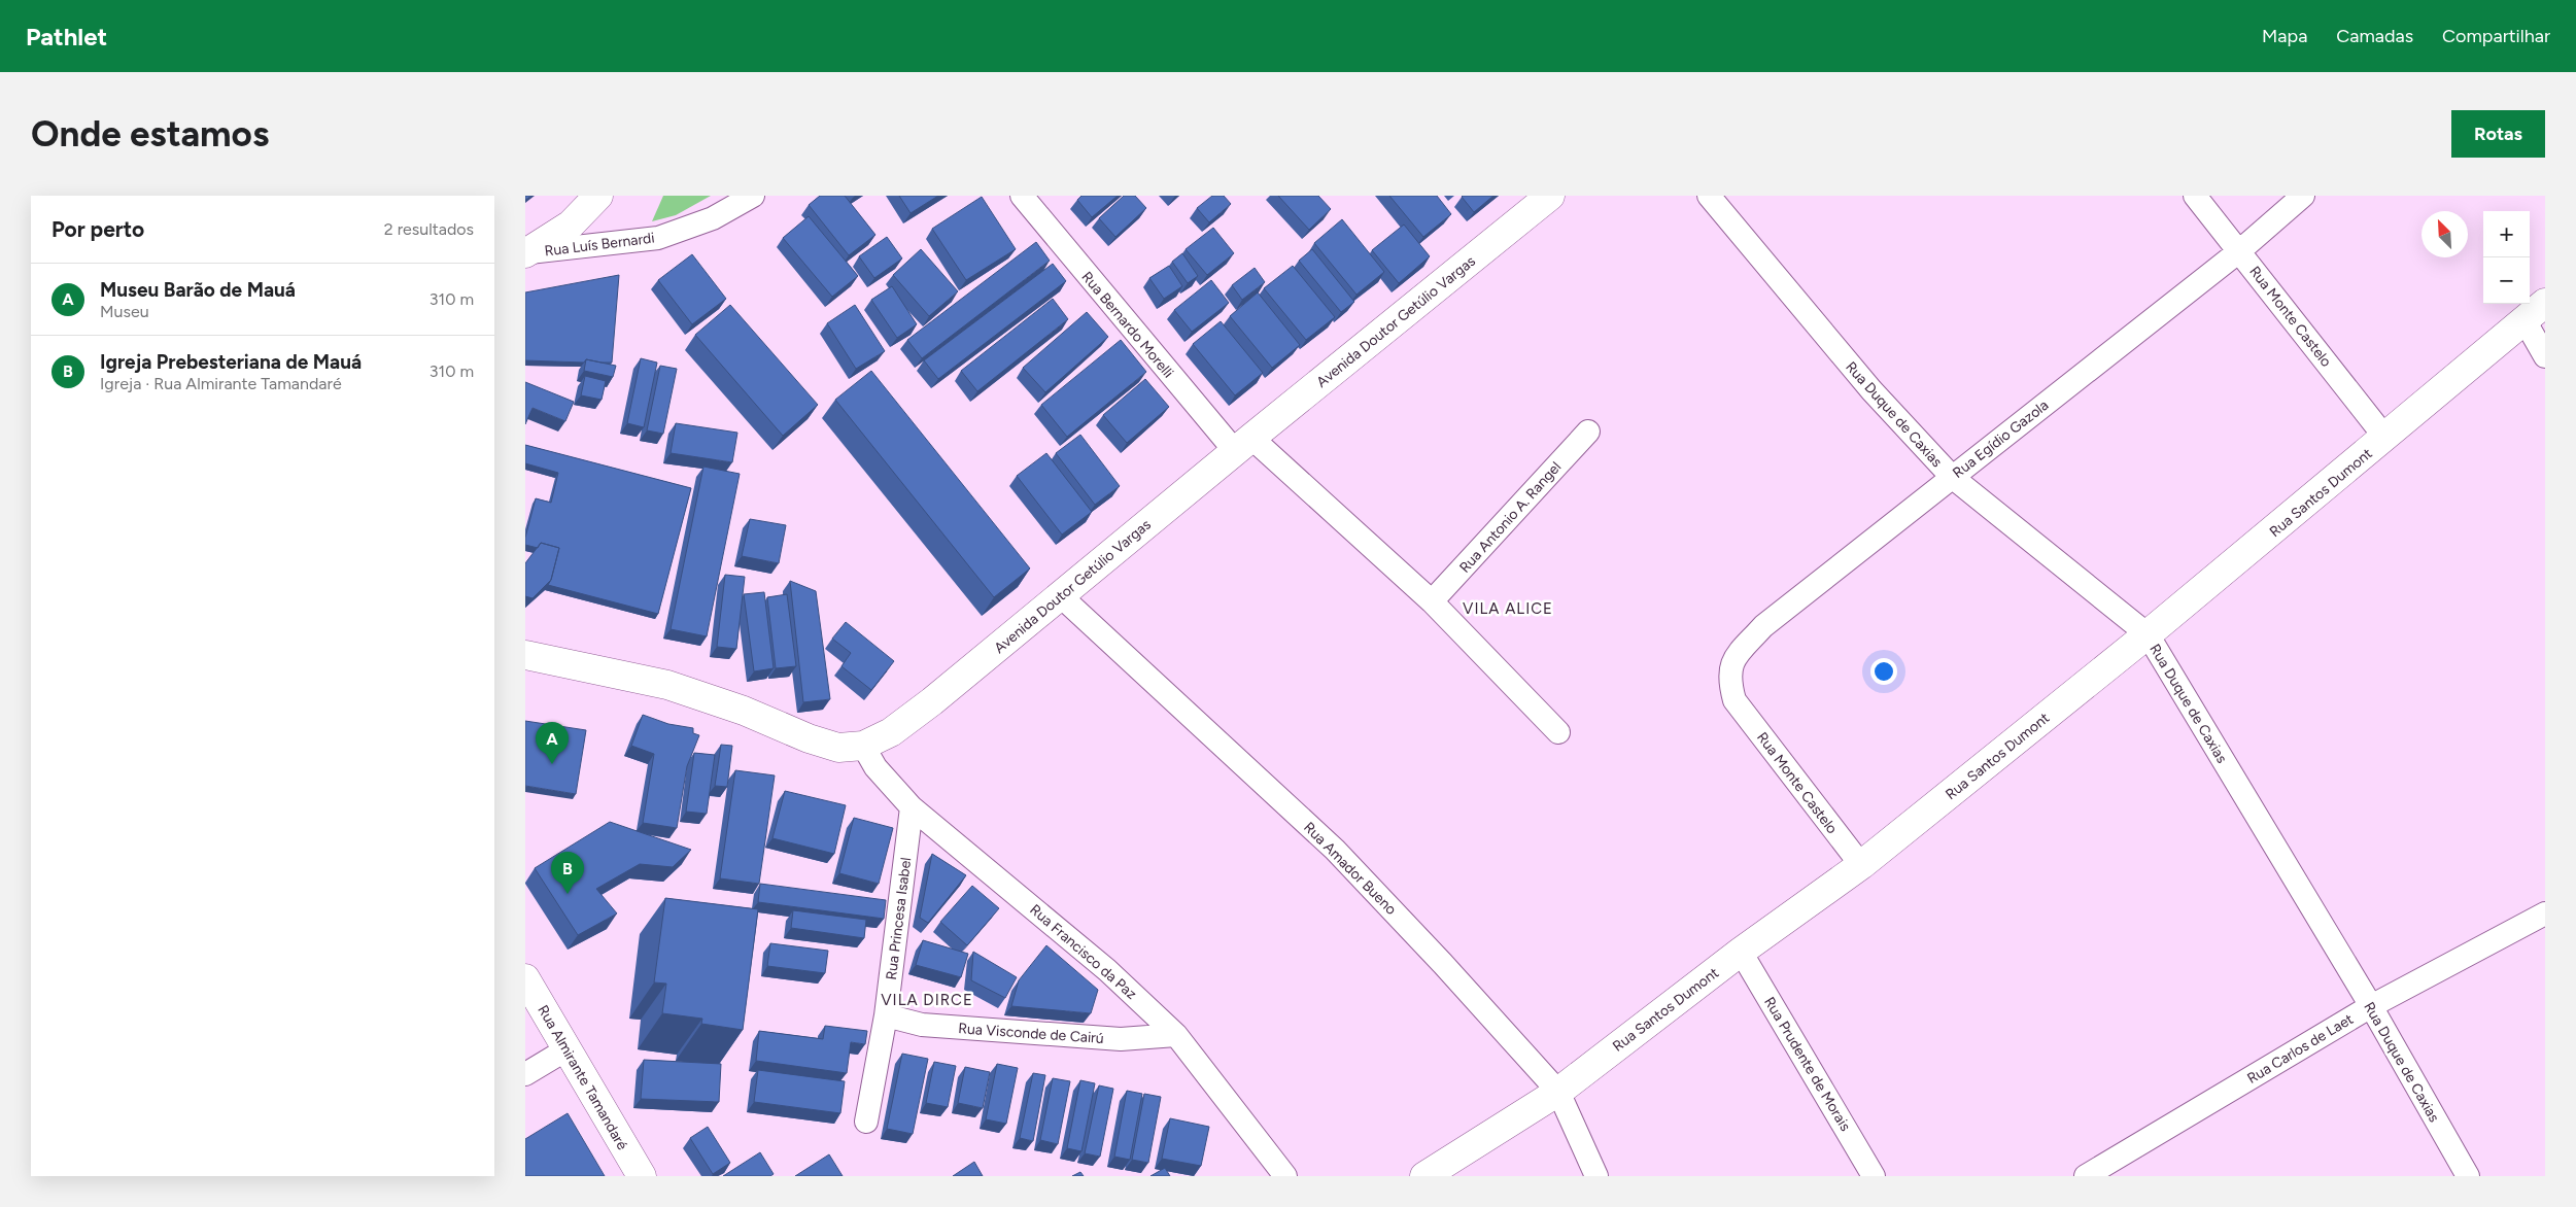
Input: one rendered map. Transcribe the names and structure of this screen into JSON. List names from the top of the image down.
{
  "streets": {
    "street": [
      "Rua Luís Bernardi",
      "Rua Monte Castelo",
      "Avenida Doutor Getúlio Vargas",
      "Rua Bernardo Morelli",
      "Rua Duque de Caxias",
      "Rua Egídio Gazola",
      "Rua Santos Dumont",
      "Rua Antonio A. Rangel",
      "Rua Amador Bueno",
      "Rua Princesa Isabel",
      "Rua Francisco da Paz",
      "Rua Visconde de Cairú",
      "Rua Carlos de Laet",
      "Rua Prudente de Morais",
      "Rua Almirante Tamandaré"
    ]
  },
  "crossings": [
    ["Rua Monte Castelo", "Rua Egídio Gazola"],
    ["Rua Monte Castelo", "Rua Santos Dumont"],
    ["Avenida Doutor Getúlio Vargas", "Rua Bernardo Morelli"],
    ["Avenida Doutor Getúlio Vargas", "Rua Amador Bueno"],
    ["Avenida Doutor Getúlio Vargas", "Rua Francisco da Paz"],
    ["Rua Bernardo Morelli", "Rua Antonio A. Rangel"],
    ["Rua Duque de Caxias", "Rua Egídio Gazola"],
    ["Rua Duque de Caxias", "Rua Santos Dumont"],
    ["Rua Duque de Caxias", "Rua Carlos de Laet"],
    ["Rua Santos Dumont", "Rua Amador Bueno"],
    ["Rua Santos Dumont", "Rua Prudente de Morais"],
    ["Rua Princesa Isabel", "Rua Francisco da Paz"],
    ["Rua Princesa Isabel", "Rua Visconde de Cairú"],
    ["Rua Francisco da Paz", "Rua Visconde de Cairú"]
  ],
  "districts": ["VILA ALICE", "VILA DIRCE"],
  "north": "top left",
  "page": {
    "header": "Pathlet",
    "nav": ["Mapa", "Camadas", "Compartilhar"],
    "buttons": "Rotas",
    "title": "Onde estamos",
    "heading": ["Por perto", "2 resultados"],
    "map_buttons": ["+", "−"],
    "list": [
      {
        "mark": "A",
        "name": "Museu Barão de Mauá",
        "note": "Museu",
        "value": "310 m"
      },
      {
        "mark": "B",
        "name": "Igreja Prebesteriana de Mauá",
        "note": "Igreja · Rua Almirante Tamandaré",
        "value": "310 m"
      }
    ],
    "pins": ["A", "B"]
  }
}
